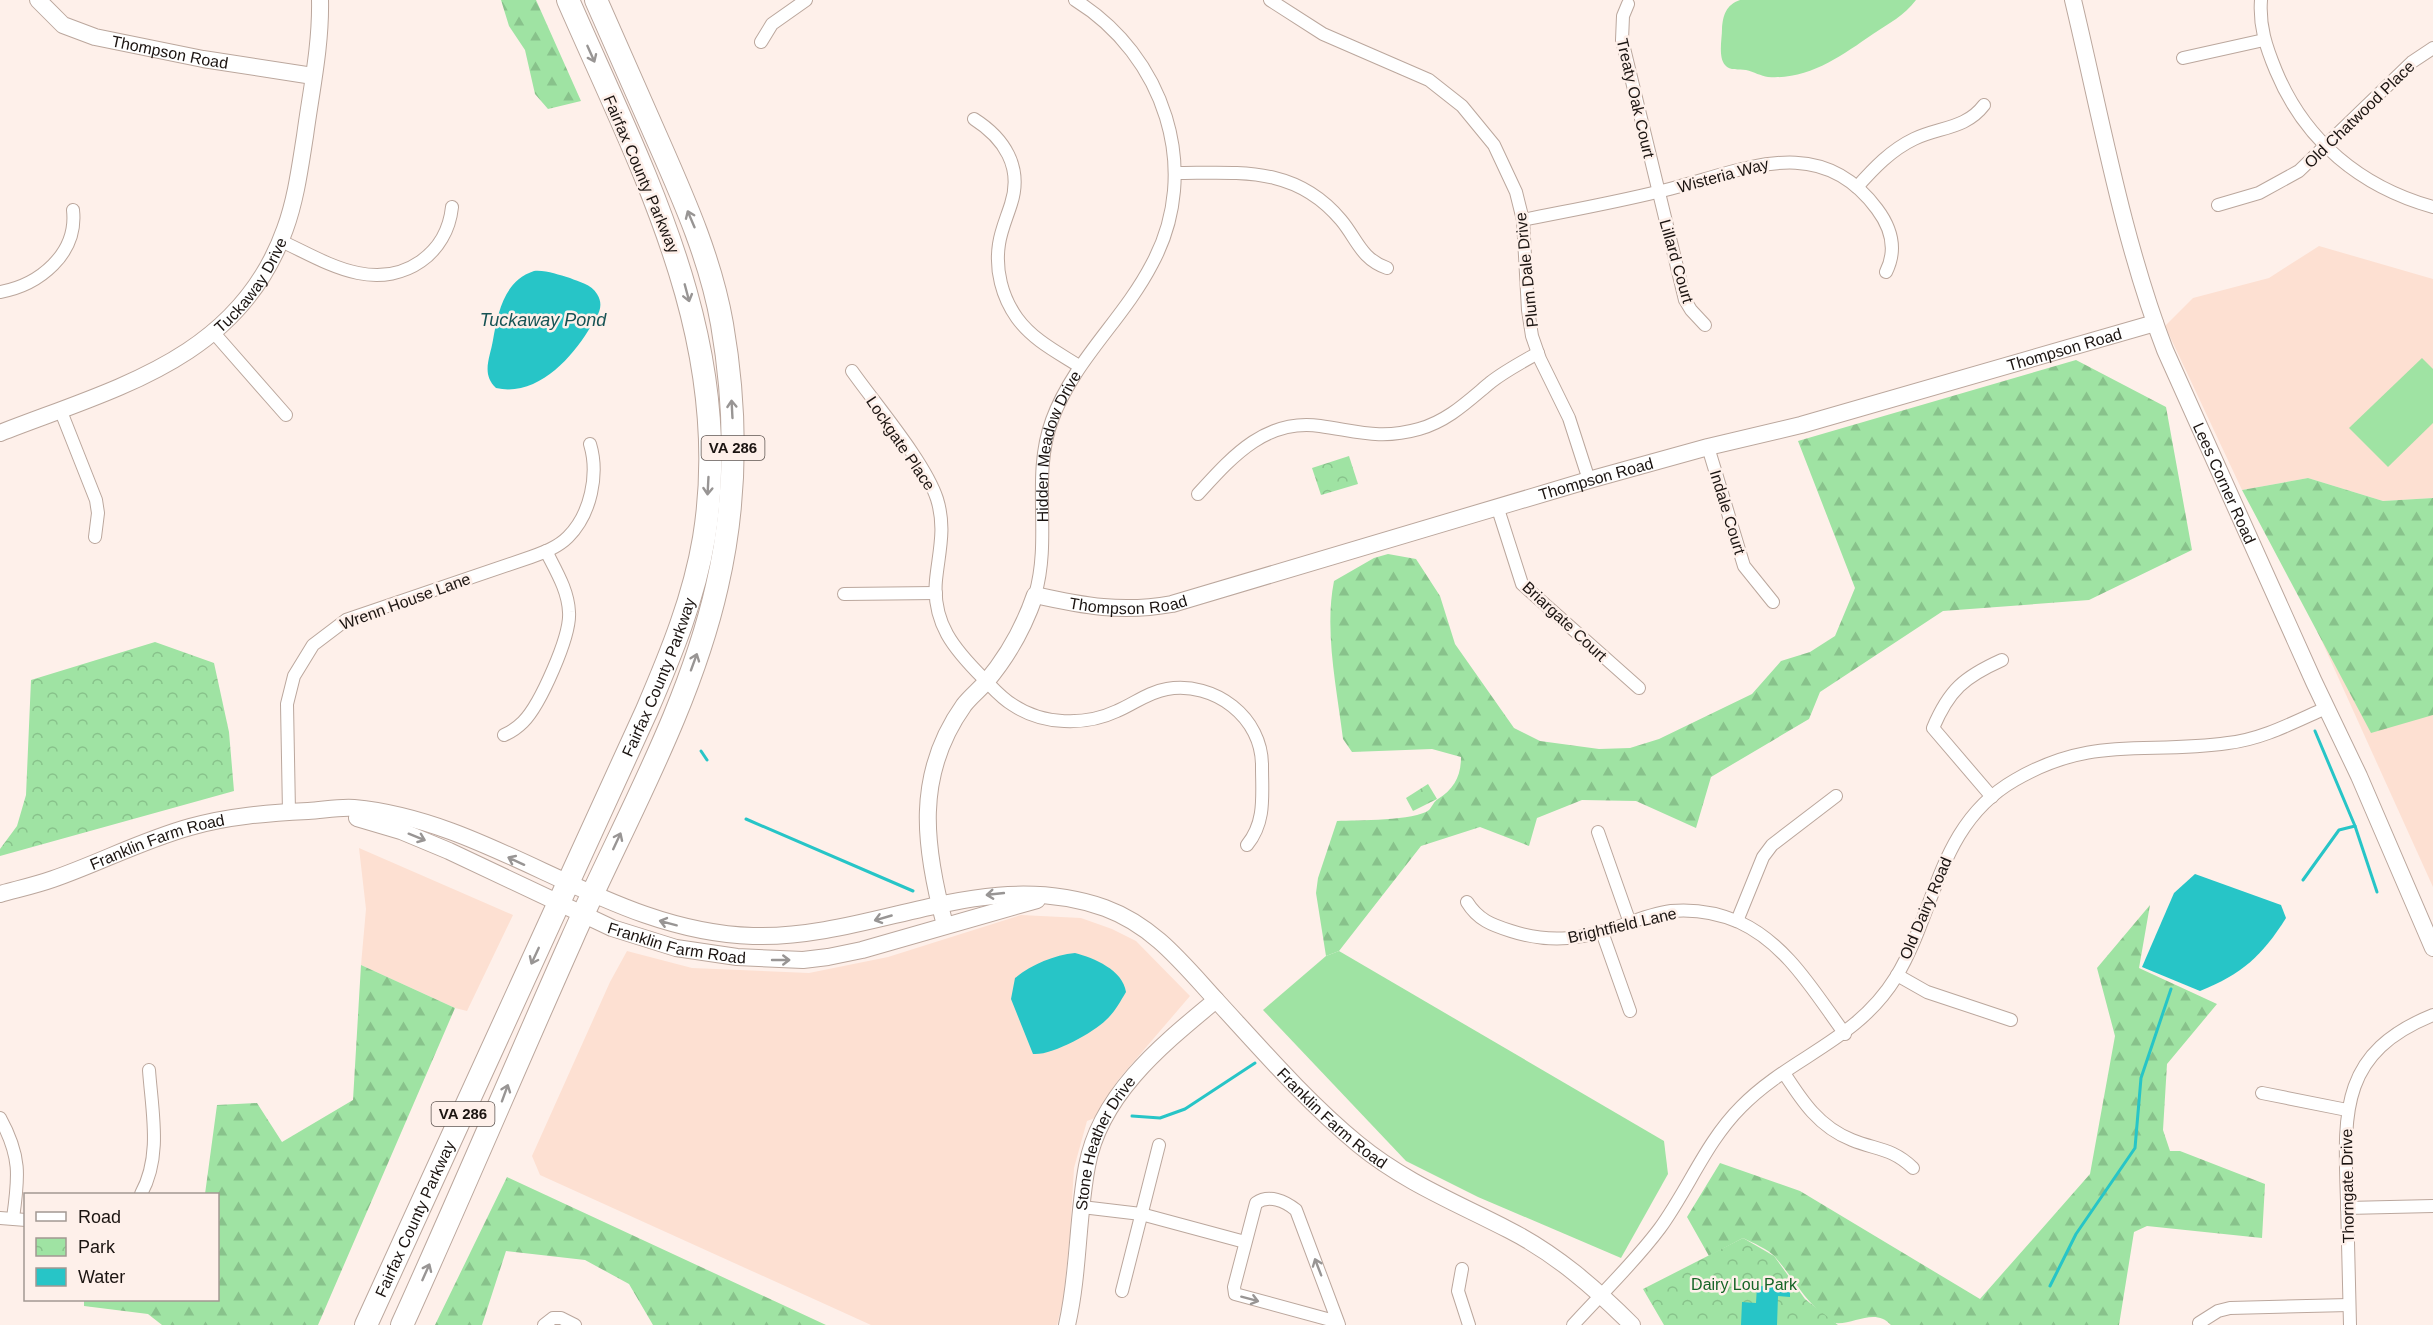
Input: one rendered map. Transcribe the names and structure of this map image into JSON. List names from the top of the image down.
{
  "streets": {
    "highway": ["Fairfax County Parkway", "VA 286"],
    "street": [
      "Thompson Road",
      "Treaty Oak Court",
      "Old Chatwood Place",
      "Wisteria Way",
      "Lillard Court",
      "Plum Dale Drive",
      "Tuckaway Drive",
      "Lockgate Place",
      "Hidden Meadow Drive",
      "Lees Corner Road",
      "Indale Court",
      "Wrenn House Lane",
      "Briargate Court",
      "Franklin Farm Road",
      "Old Dairy Road",
      "Brightfield Lane",
      "Stone Heather Drive",
      "Thorngate Drive"
    ]
  },
  "crossings": [
    ["Thompson Road", "Plum Dale Drive"],
    ["Thompson Road", "Tuckaway Drive"],
    ["Thompson Road", "Hidden Meadow Drive"],
    ["Thompson Road", "Lees Corner Road"],
    ["Thompson Road", "Indale Court"],
    ["Thompson Road", "Briargate Court"],
    ["Treaty Oak Court", "Wisteria Way"],
    ["Treaty Oak Court", "Lillard Court"],
    ["Fairfax County Parkway", "Franklin Farm Road"],
    ["Wisteria Way", "Lillard Court"],
    ["Wisteria Way", "Plum Dale Drive"],
    ["Lockgate Place", "Hidden Meadow Drive"],
    ["Hidden Meadow Drive", "Franklin Farm Road"],
    ["Lees Corner Road", "Old Dairy Road"],
    ["Wrenn House Lane", "Franklin Farm Road"],
    ["Franklin Farm Road", "Old Dairy Road"],
    ["Franklin Farm Road", "Stone Heather Drive"],
    ["Old Dairy Road", "Brightfield Lane"]
  ],
  "water": ["Tuckaway Pond"],
  "parks": ["Dairy Lou Park"],
  "legend": ["Road", "Park", "Water"]
}
